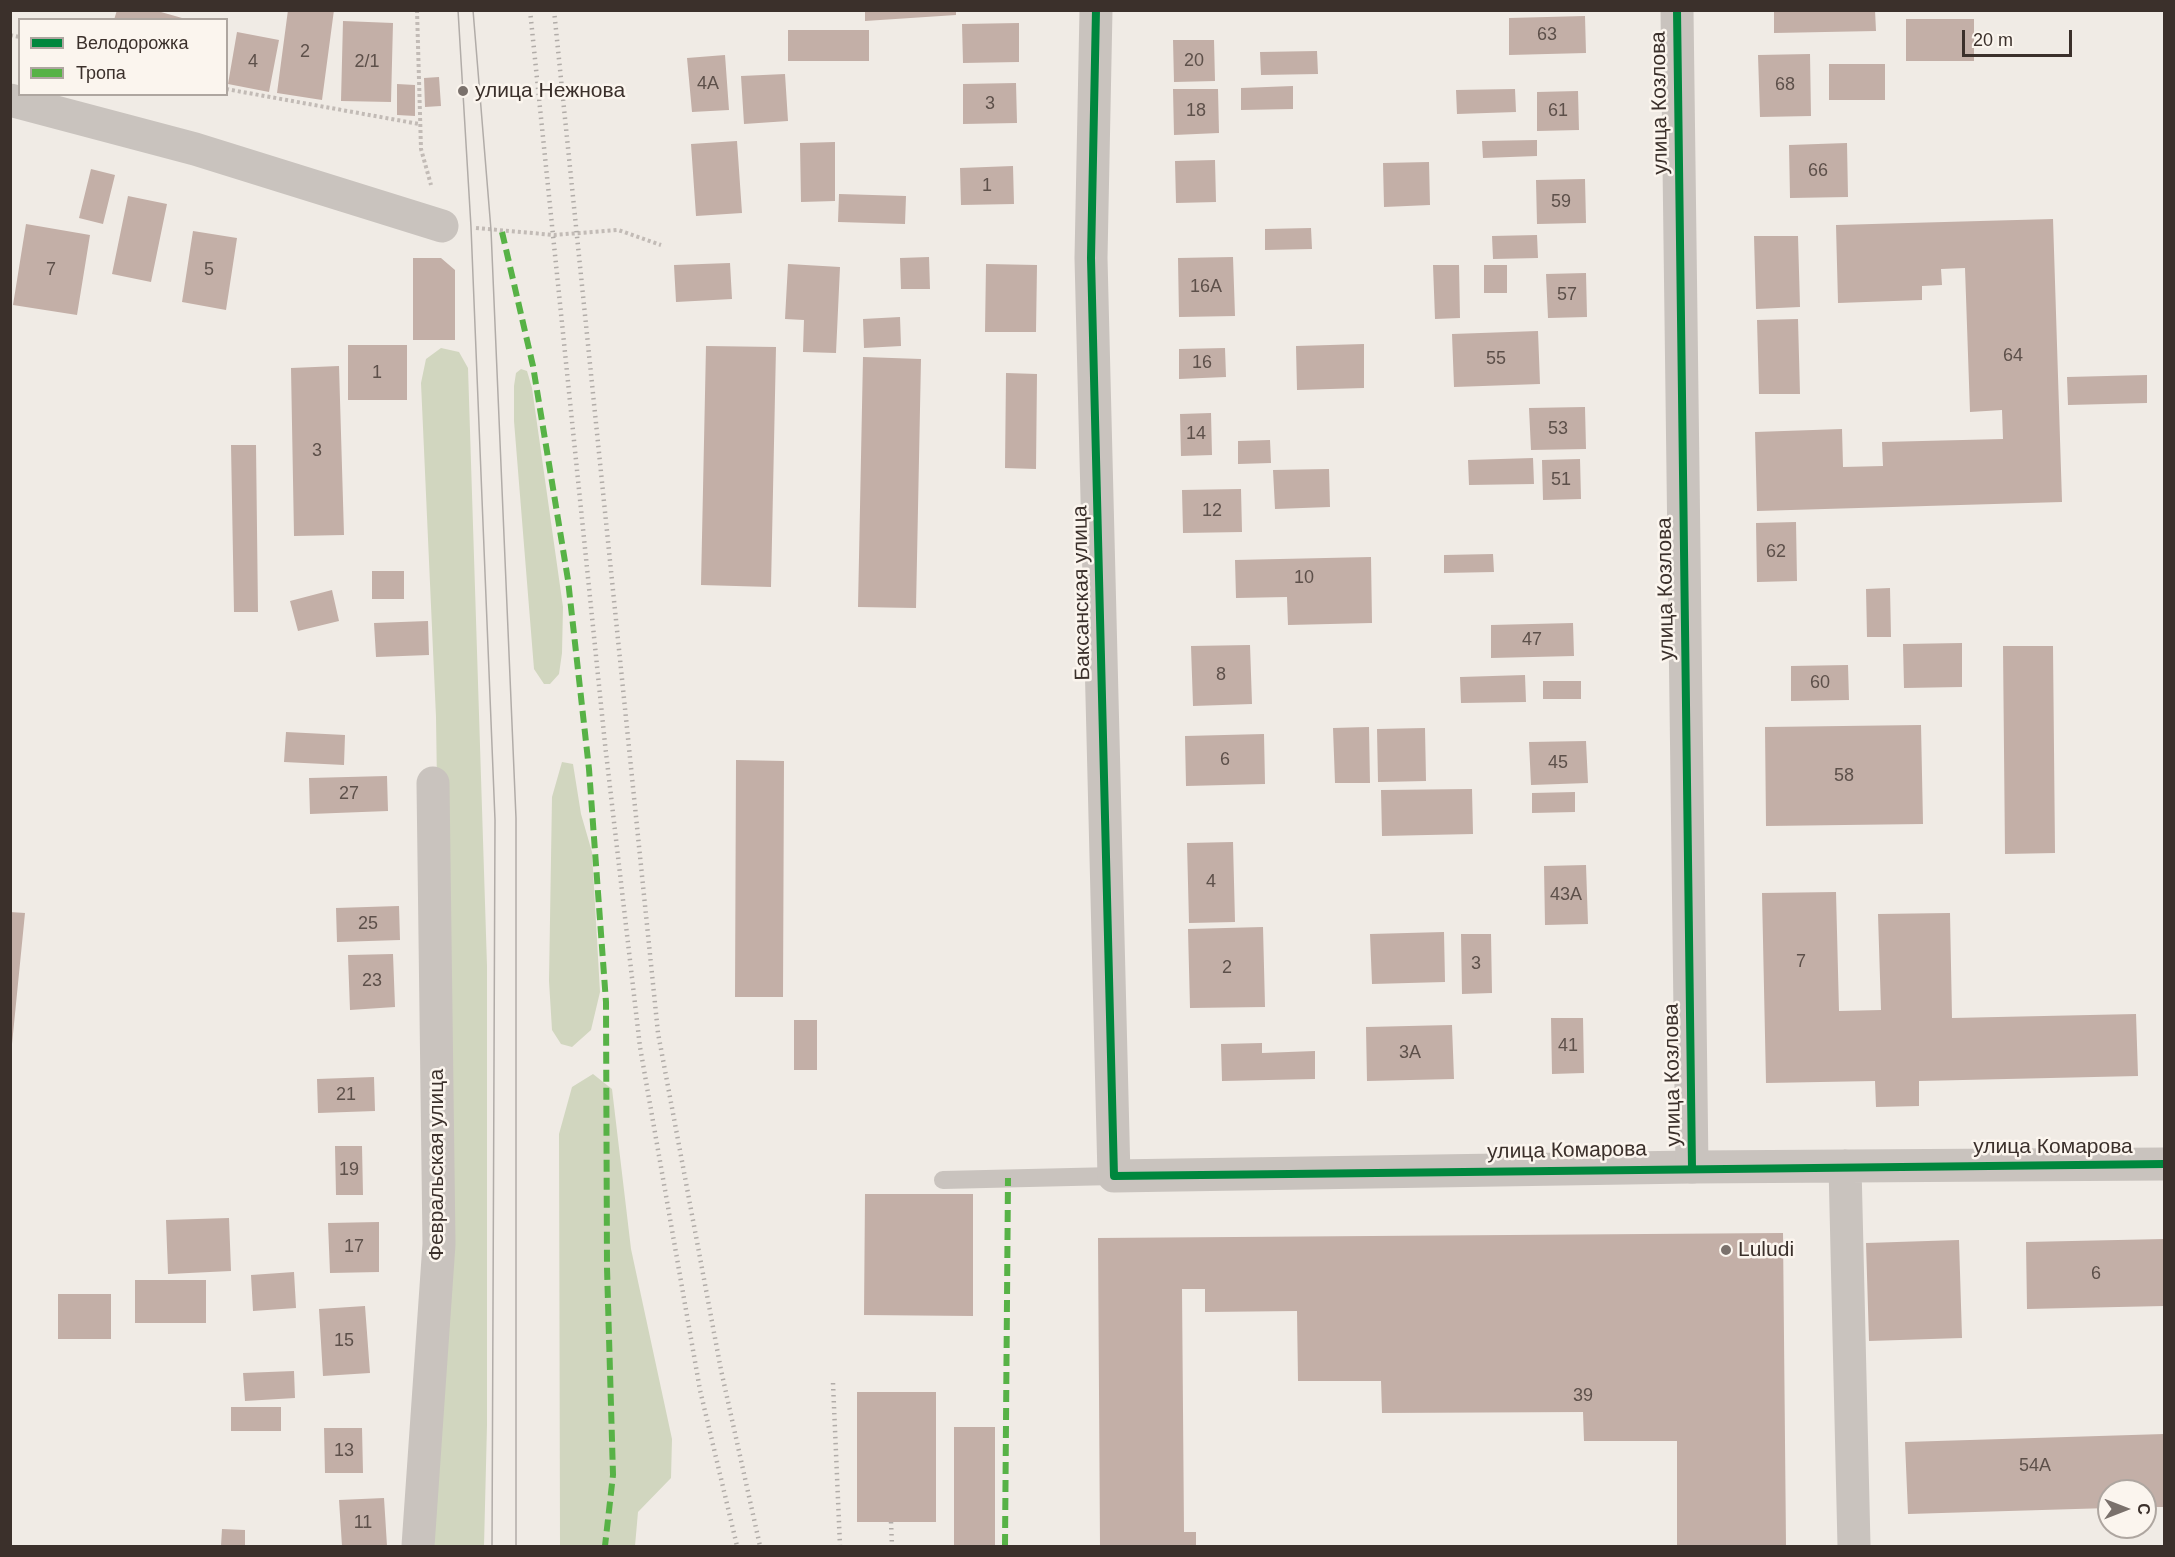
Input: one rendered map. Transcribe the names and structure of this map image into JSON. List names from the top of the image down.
{
  "streets": {
    "street": [
      "улица Козлова",
      "Баксанская улица",
      "улица Комарова",
      "Февральская улица"
    ]
  },
  "crossings": [
    ["улица Козлова", "улица Комарова"],
    ["Баксанская улица", "улица Комарова"]
  ],
  "places": ["улица Нежнова", "Luludi"],
  "house_numbers": [
    "63",
    "2",
    "20",
    "4",
    "2/1",
    "4А",
    "68",
    "3",
    "18",
    "61",
    "66",
    "1",
    "59",
    "7",
    "5",
    "16А",
    "57",
    "64",
    "55",
    "16",
    "1",
    "53",
    "14",
    "3",
    "51",
    "12",
    "62",
    "10",
    "47",
    "8",
    "60",
    "6",
    "45",
    "58",
    "27",
    "4",
    "43А",
    "25",
    "7",
    "3",
    "2",
    "23",
    "41",
    "3А",
    "21",
    "19",
    "17",
    "6",
    "15",
    "39",
    "13",
    "54А",
    "11"
  ],
  "legend": ["Велодорожка", "Тропа"],
  "scale_bar": "20 m",
  "north": "right"
}
